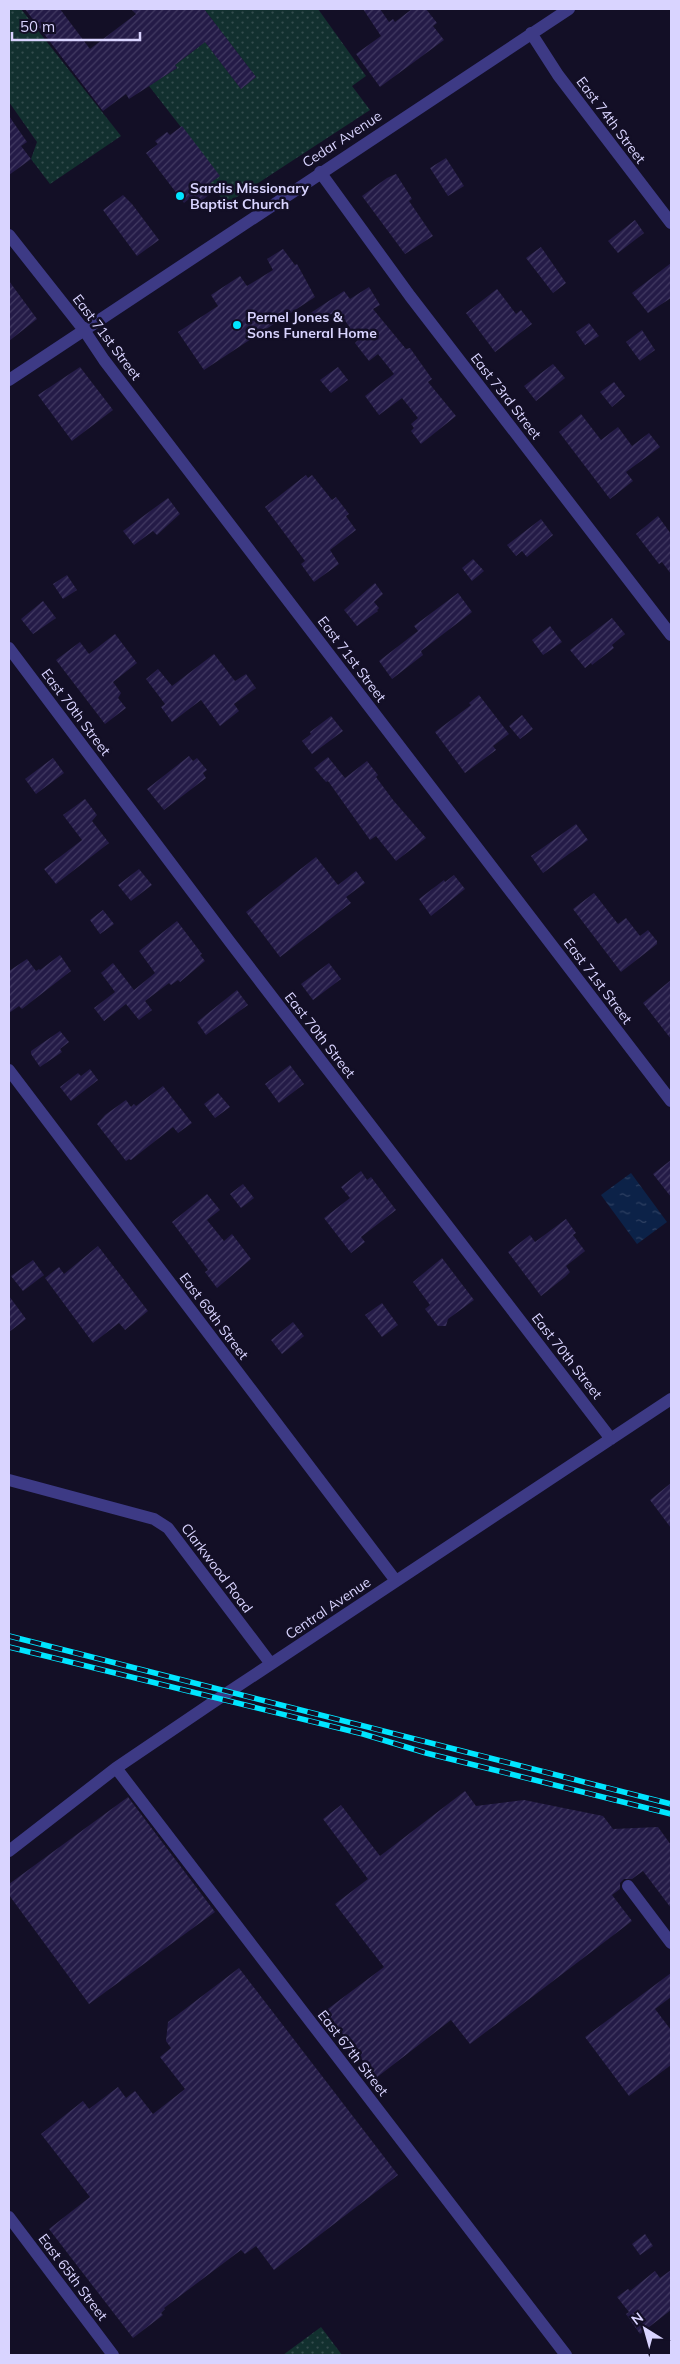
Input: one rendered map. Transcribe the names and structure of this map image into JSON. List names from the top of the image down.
{
  "streets": {
    "street": [
      "East 74th Street",
      "Cedar Avenue",
      "East 71st Street",
      "East 73rd Street",
      "East 70th Street",
      "East 69th Street",
      "Clarkwood Road",
      "Central Avenue",
      "East 67th Street",
      "East 65th Street"
    ]
  },
  "crossings": [
    ["East 74th Street", "Cedar Avenue"],
    ["Cedar Avenue", "East 71st Street"],
    ["Cedar Avenue", "East 73rd Street"],
    ["East 70th Street", "Central Avenue"],
    ["East 69th Street", "Central Avenue"],
    ["Clarkwood Road", "Central Avenue"],
    ["Central Avenue", "East 67th Street"]
  ],
  "places": ["Sardis Missionary Baptist Church", "Pernel Jones & Sons Funeral Home"],
  "scale_bar": "50 m",
  "north": "top left"
}
